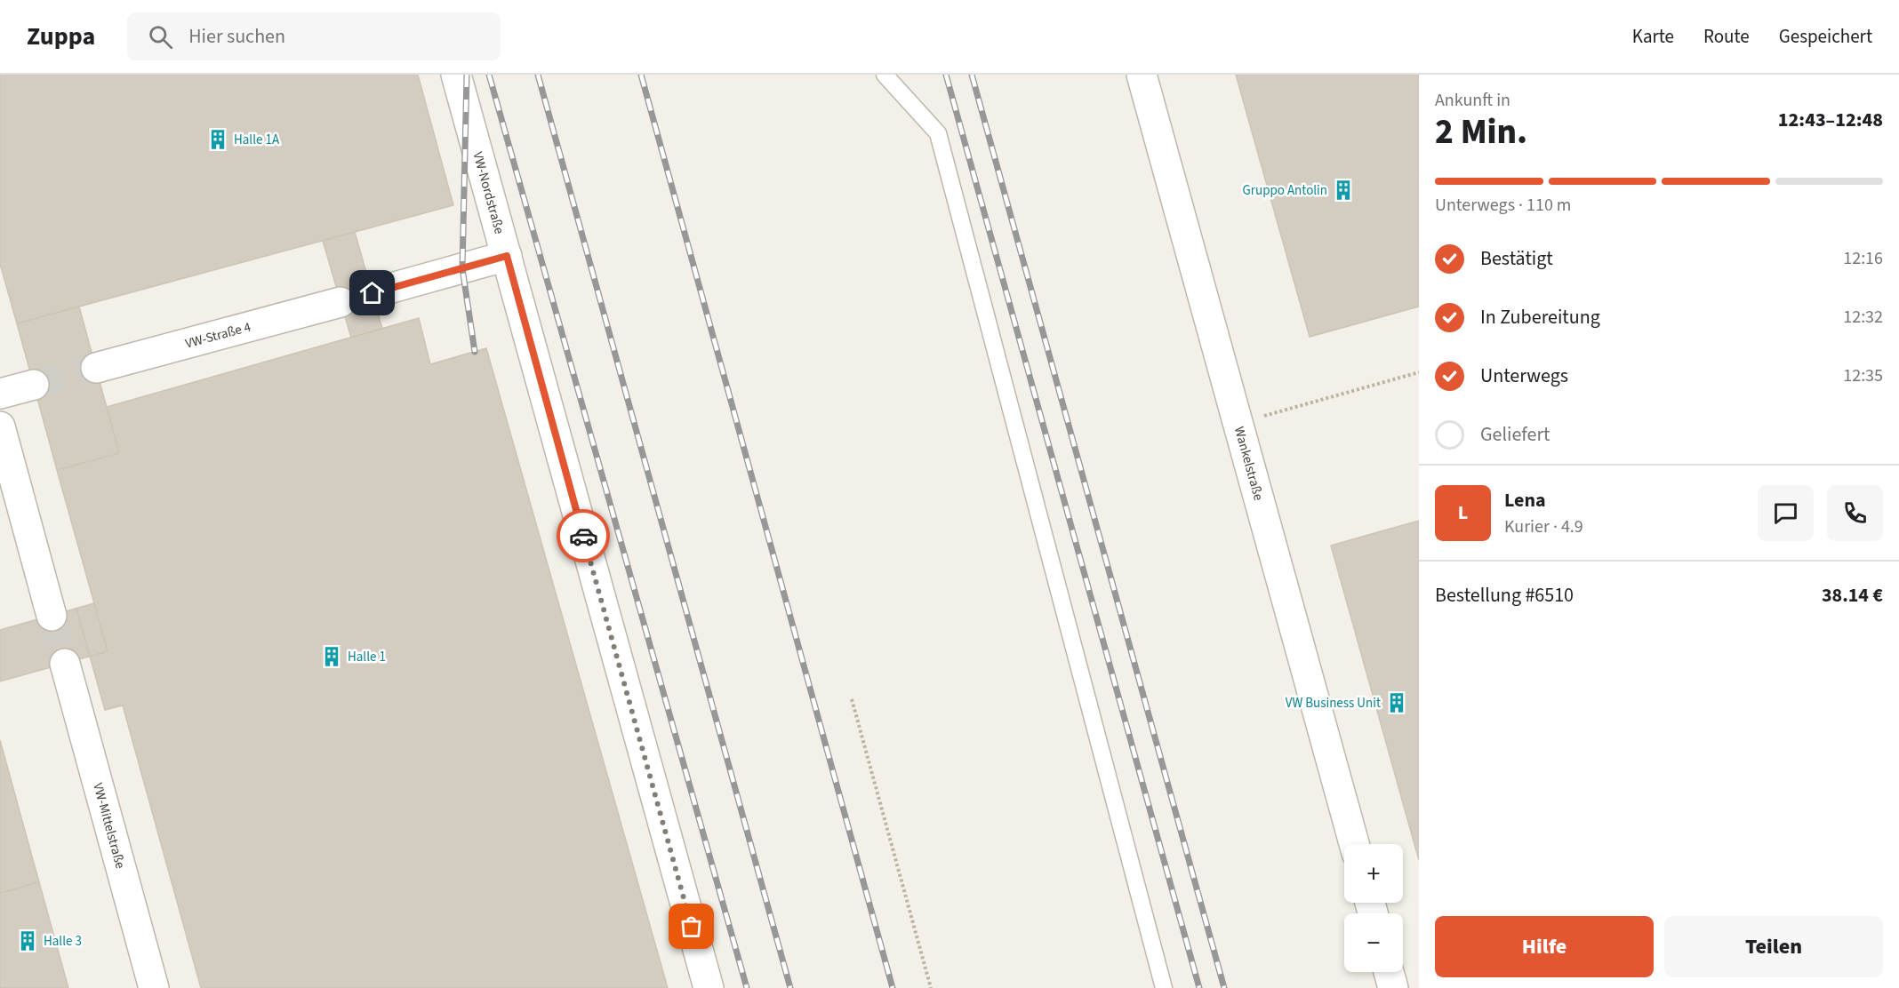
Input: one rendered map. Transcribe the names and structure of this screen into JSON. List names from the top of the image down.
{
  "streets": {
    "street": [
      "VW-Nordstraße",
      "VW-Straße 4",
      "Wankelstraße",
      "VW-Mittelstraße"
    ]
  },
  "places": {
    "building": [
      "Halle 1A",
      "Gruppo Antolin",
      "Halle 1",
      "VW Business Unit",
      "Halle 3"
    ]
  },
  "page": {
    "header": "Zuppa",
    "search": "Hier suchen",
    "nav": ["Karte", "Route", "Gespeichert"],
    "heading": ["2 Min.", "Ankunft in", "12:43–12:48"],
    "panel": [
      "Lena",
      "Kurier · 4.9",
      "Bestellung #6510",
      "38.14 €"
    ],
    "bar": "Unterwegs · 110 m",
    "list": [
      ["Bestätigt", "12:16"],
      ["In Zubereitung", "12:32"],
      ["Unterwegs", "12:35"],
      "Geliefert"
    ],
    "round": "L",
    "map_buttons": ["+", "−"],
    "buttons": ["Hilfe", "Teilen"]
  }
}
